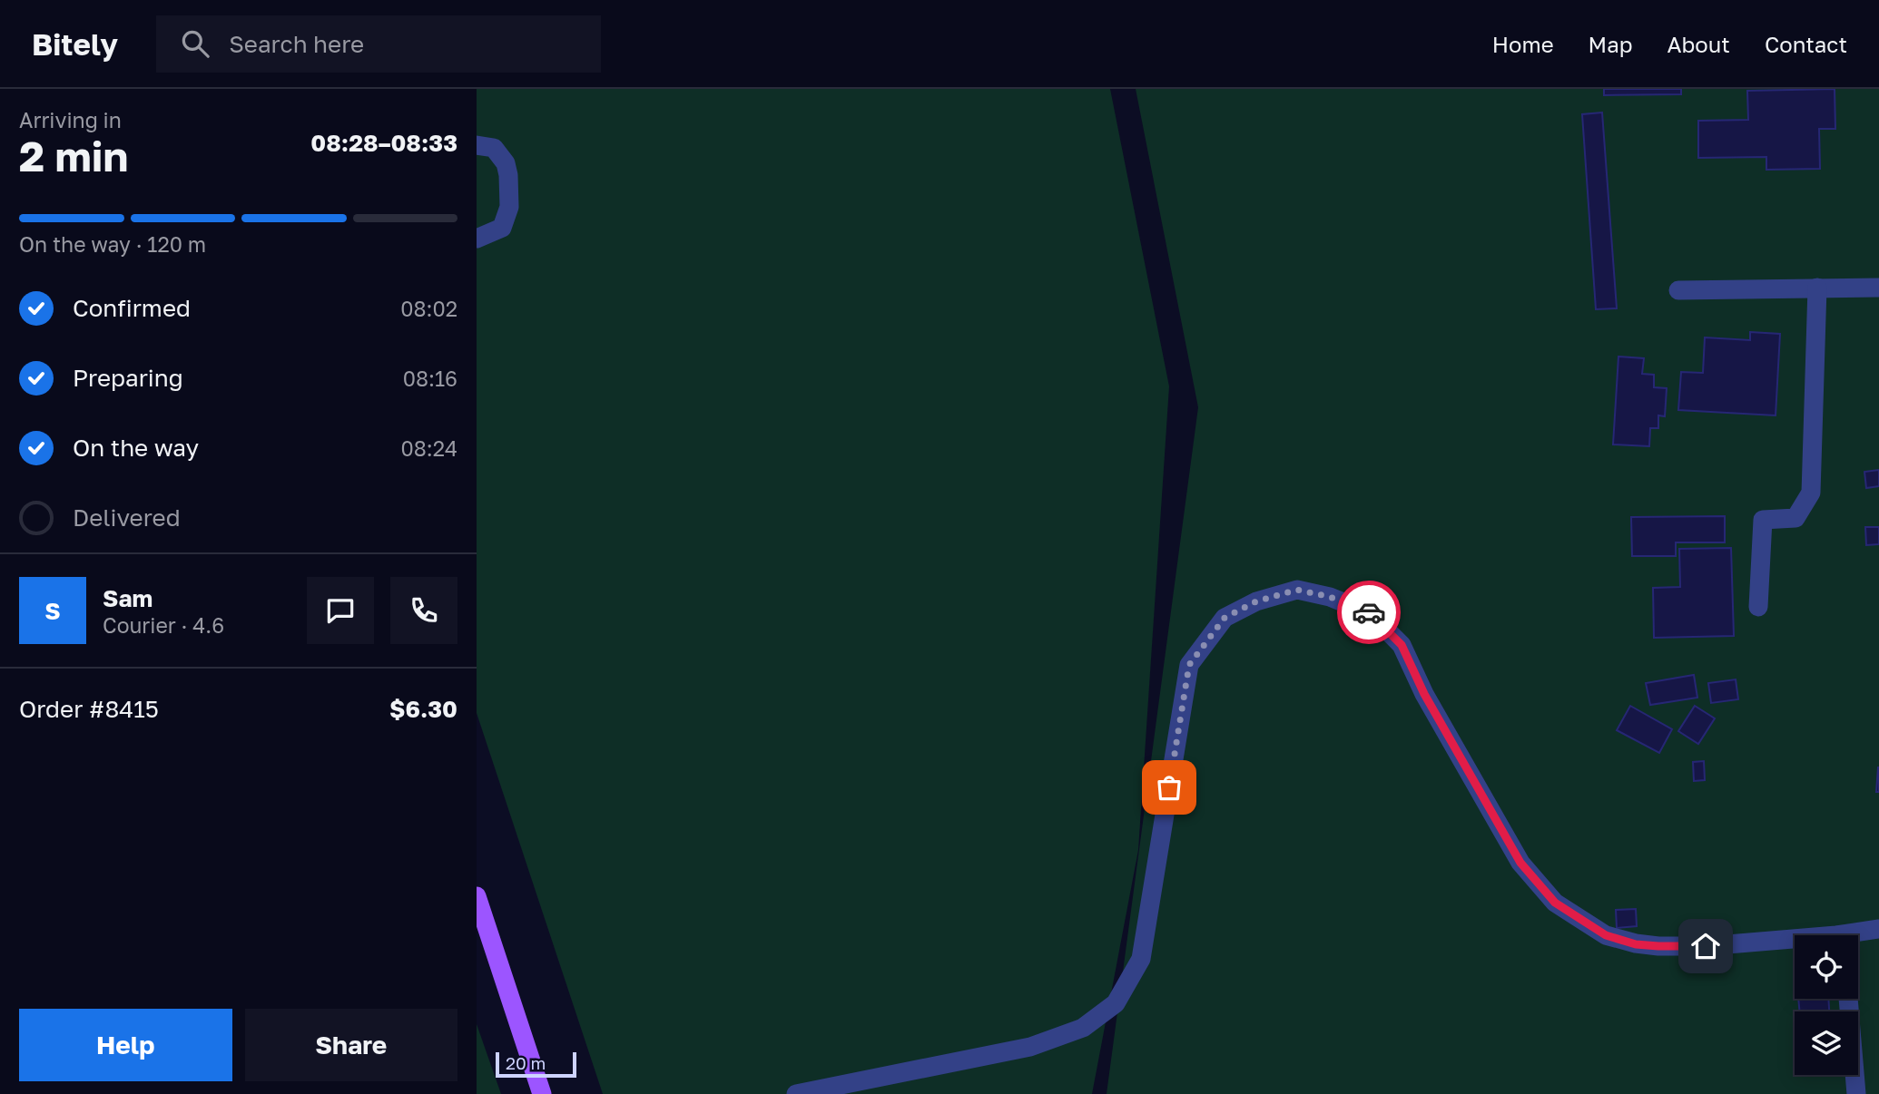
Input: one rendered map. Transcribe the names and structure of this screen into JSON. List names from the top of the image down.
{
  "scale_bar": "20 m",
  "page": {
    "header": "Bitely",
    "search": "Search here",
    "nav": [
      "Home",
      "Map",
      "About",
      "Contact"
    ],
    "heading": ["2 min", "Arriving in", "08:28–08:33"],
    "panel": [
      "Sam",
      "Courier · 4.6",
      "Order #8415",
      "$6.30"
    ],
    "bar": "On the way · 120 m",
    "list": [
      ["Confirmed", "08:02"],
      ["Preparing", "08:16"],
      ["On the way", "08:24"],
      "Delivered"
    ],
    "round": "S",
    "buttons": ["Help", "Share"],
    "scale": "20 m"
  }
}
